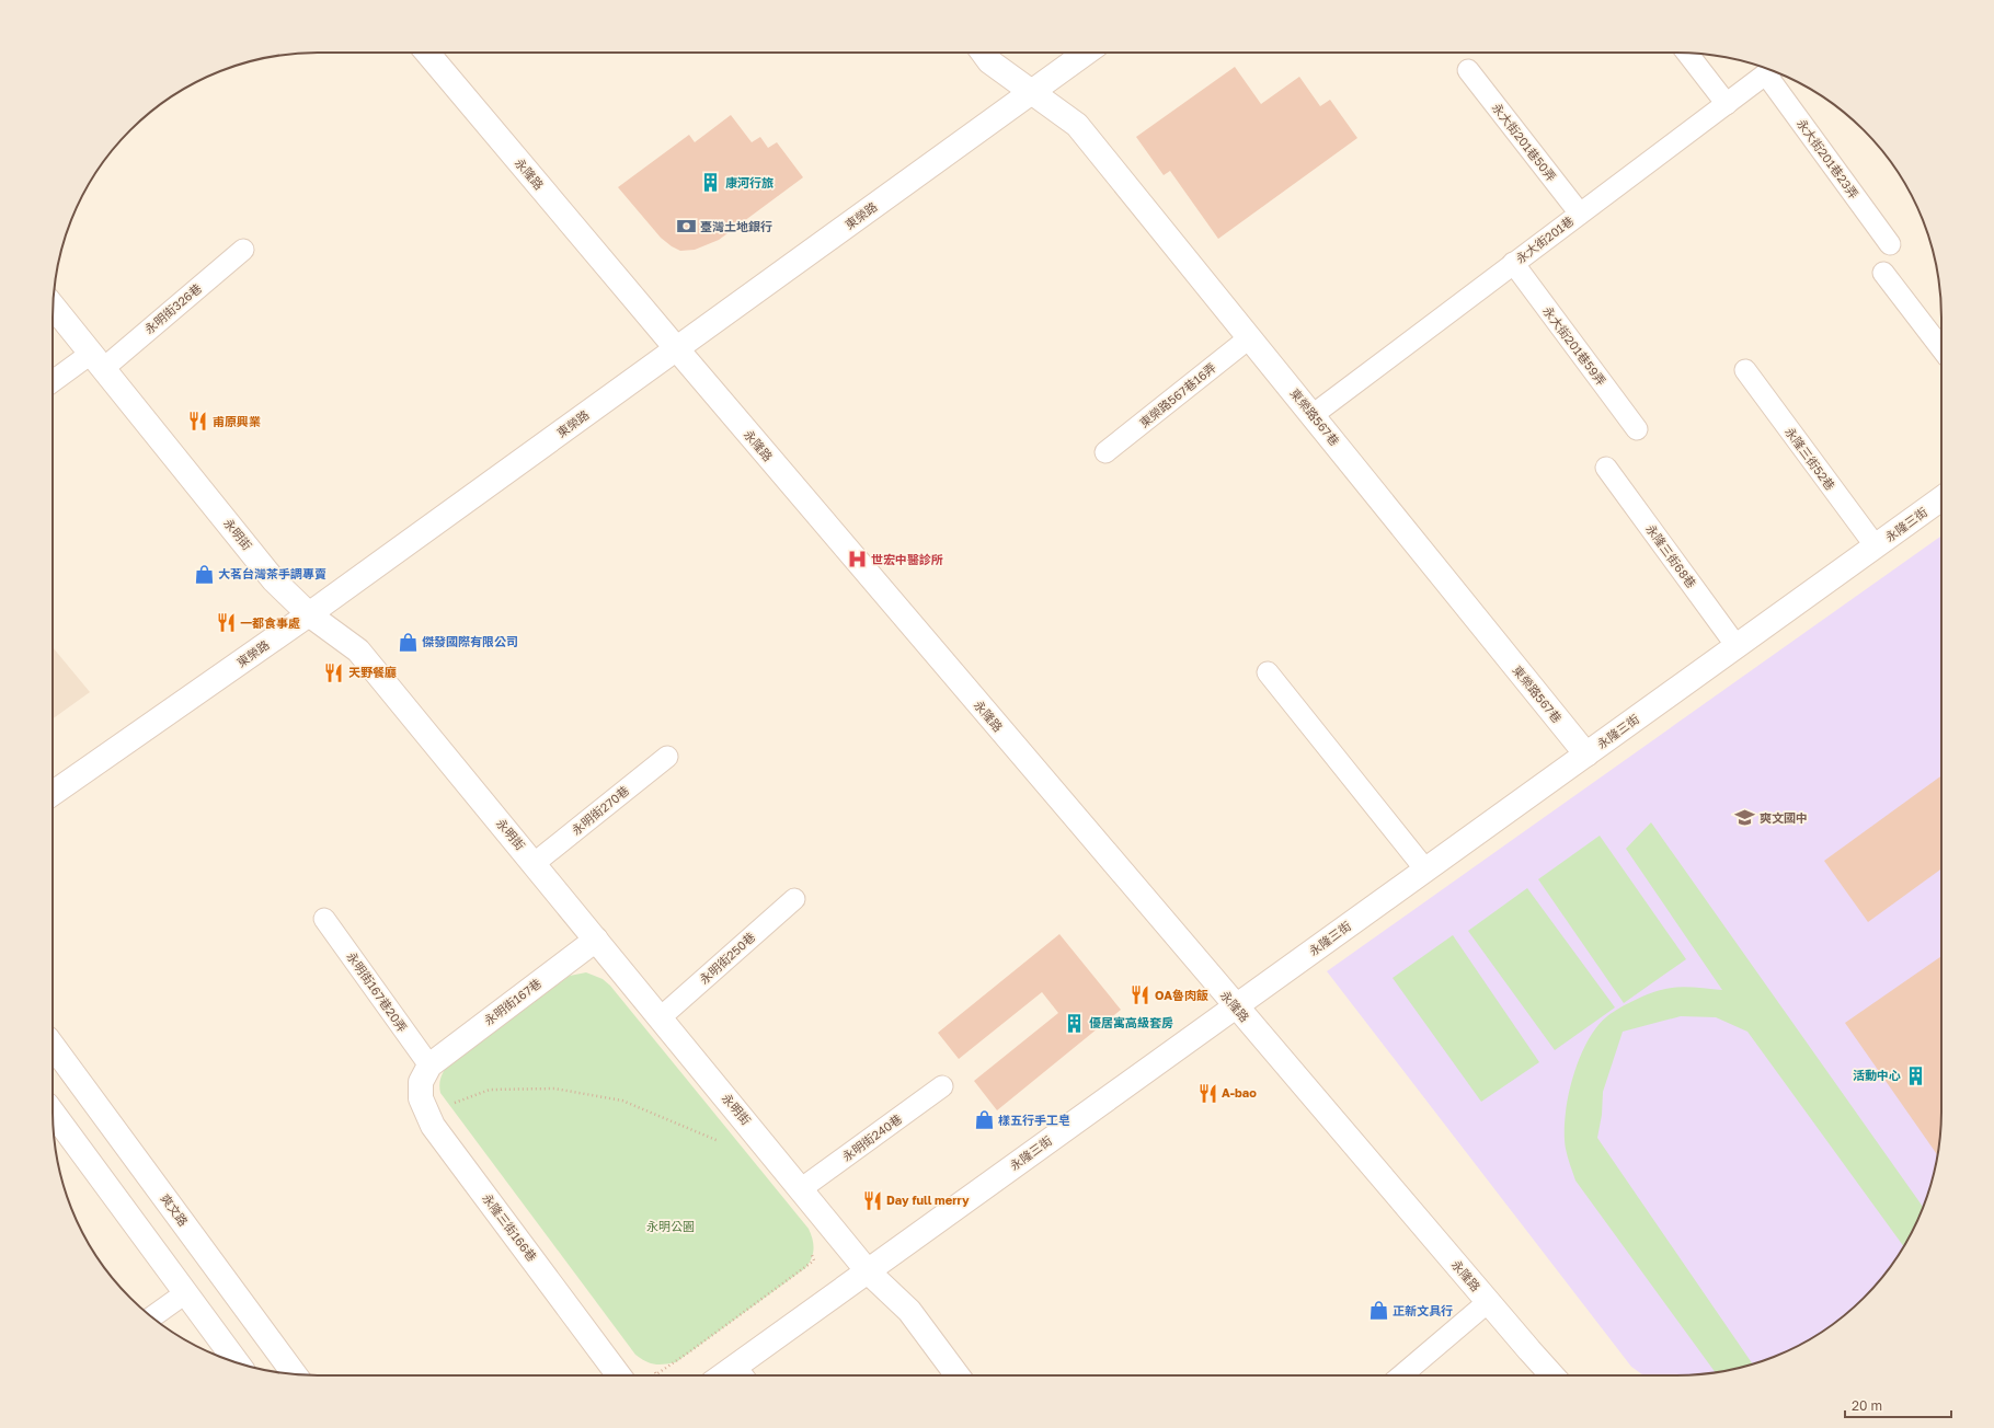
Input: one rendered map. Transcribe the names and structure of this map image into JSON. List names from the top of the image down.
{
  "streets": {
    "street": [
      "永隆路",
      "東榮路",
      "東榮路567巷",
      "永隆三街",
      "永明街",
      "永明街167巷",
      "爽文路",
      "永隆三街166巷"
    ],
    "lane": [
      "永大街201巷50弄",
      "永大街201巷23弄",
      "永大街201巷",
      "永明街326巷",
      "永大街201巷59弄",
      "東榮路567巷16弄",
      "永隆三街52巷",
      "永隆三街68巷",
      "永明街270巷",
      "永明街250巷",
      "永明街167巷20弄",
      "永明街240巷"
    ]
  },
  "crossings": [
    ["永大街201巷50弄", "永大街201巷"],
    ["永大街201巷23弄", "永大街201巷"],
    ["永隆路", "東榮路"],
    ["永隆路", "永隆三街"],
    ["東榮路", "東榮路567巷"],
    ["東榮路", "永明街"],
    ["永大街201巷", "永大街201巷59弄"],
    ["永大街201巷", "東榮路567巷"],
    ["永明街326巷", "永明街"],
    ["東榮路567巷16弄", "東榮路567巷"],
    ["東榮路567巷", "永隆三街"],
    ["永隆三街52巷", "永隆三街"],
    ["永隆三街", "永明街"],
    ["永隆三街", "永隆三街68巷"],
    ["永明街", "永明街270巷"],
    ["永明街", "永明街250巷"],
    ["永明街", "永明街167巷"],
    ["永明街", "永明街240巷"],
    ["永明街167巷20弄", "永明街167巷"],
    ["永明街167巷20弄", "永隆三街166巷"],
    ["永明街167巷", "永隆三街166巷"]
  ],
  "parks": ["永明公園"],
  "places": {
    "building": ["康河行旅", "優居寓高級套房", "活動中心"],
    "bank": ["臺灣土地銀行"],
    "restaurant": [
      "甫原興業",
      "一都食事處",
      "天野餐廳",
      "OA魯肉飯",
      "A-bao",
      "Day full merry"
    ],
    "hospital": ["世宏中醫診所"],
    "shop": [
      "大茗台灣茶手調專賣",
      "傑發國際有限公司",
      "樣五行手工皂",
      "正新文具行"
    ],
    "school or university": ["爽文國中"]
  },
  "scale_bar": "20 m"
}
